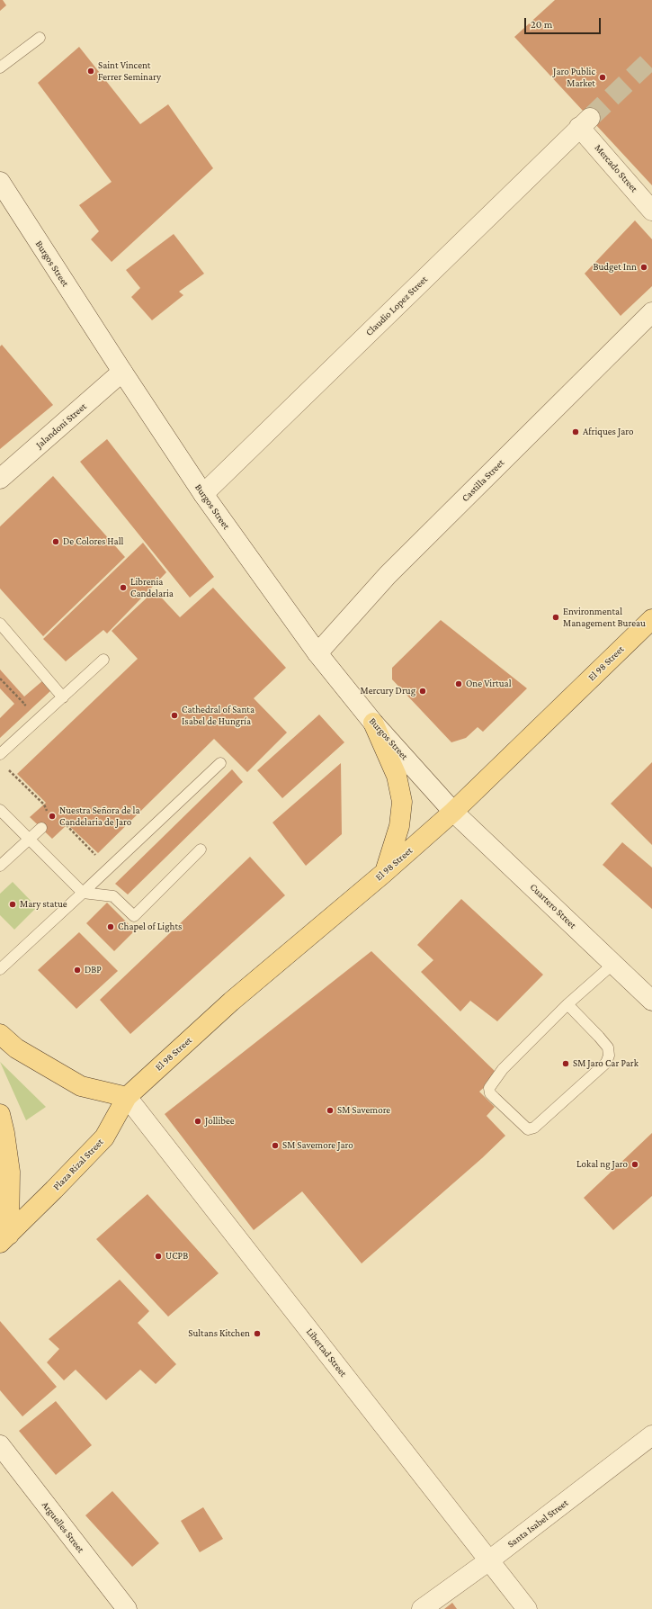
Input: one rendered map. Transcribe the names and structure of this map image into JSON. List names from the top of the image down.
{
  "streets": {
    "main road": ["El 98 Street", "Plaza Rizal Street"],
    "street": [
      "Mercado Street",
      "Burgos Street",
      "Claudio Lopez Street",
      "Jalandoni Street",
      "Castilla Street",
      "Cuartero Street",
      "Libertad Street",
      "Santa Isabel Street",
      "Arguelles Street"
    ]
  },
  "crossings": [
    ["Mercado Street", "Claudio Lopez Street"],
    ["Burgos Street", "Claudio Lopez Street"],
    ["Burgos Street", "Jalandoni Street"],
    ["Burgos Street", "Castilla Street"],
    ["Burgos Street", "El 98 Street"],
    ["Burgos Street", "Cuartero Street"],
    ["El 98 Street", "Cuartero Street"],
    ["El 98 Street", "Plaza Rizal Street"],
    ["El 98 Street", "Libertad Street"],
    ["Plaza Rizal Street", "Libertad Street"],
    ["Libertad Street", "Santa Isabel Street"]
  ],
  "places": [
    "Saint Vincent Ferrer Seminary",
    "Jaro Public Market",
    "Budget Inn",
    "Afriques Jaro",
    "De Colores Hall",
    "Librenia Candelaria",
    "Environmental Management Bureau",
    "One Virtual",
    "Mercury Drug",
    "Cathedral of Santa Isabel de Hungría",
    "Nuestra Señora de la Candelaria de Jaro",
    "Mary statue",
    "Chapel of Lights",
    "DBP",
    "SM Jaro Car Park",
    "SM Savemore",
    "Jollibee",
    "SM Savemore Jaro",
    "Lokal ng Jaro",
    "UCPB",
    "Sultans Kitchen"
  ],
  "scale_bar": "20 m"
}
